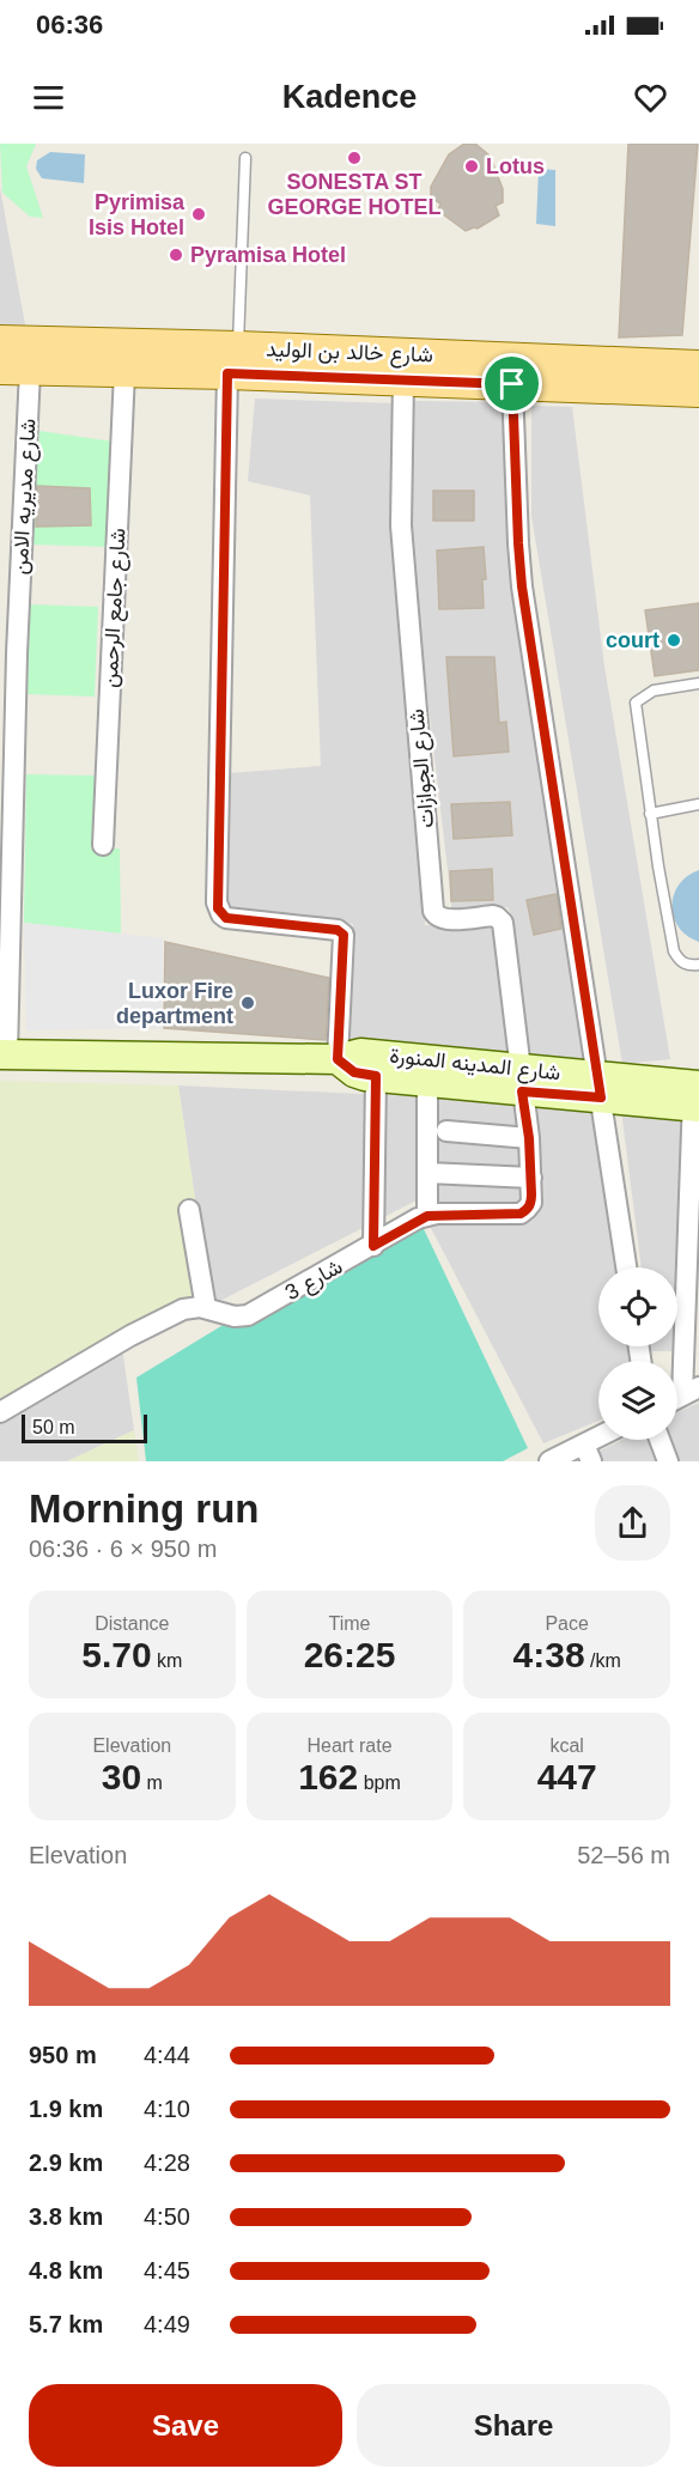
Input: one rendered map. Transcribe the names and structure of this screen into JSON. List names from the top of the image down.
{
  "streets": {
    "main road": ["شارع خالد بن الوليد", "شارع المدينه المنورة"],
    "street": [
      "شارع مديريه الامن",
      "شارع جامع الرحمن",
      "شارع الجوازات",
      "شارع 3"
    ]
  },
  "crossings": [
    ["شارع خالد بن الوليد", "شارع مديريه الامن"],
    ["شارع خالد بن الوليد", "شارع جامع الرحمن"],
    ["شارع خالد بن الوليد", "شارع الجوازات"],
    ["شارع مديريه الامن", "شارع المدينه المنورة"],
    ["شارع الجوازات", "شارع المدينه المنورة"],
    ["شارع الجوازات", "شارع 3"],
    ["شارع المدينه المنورة", "شارع 3"]
  ],
  "places": [
    "SONESTA ST GEORGE HOTEL",
    "Lotus",
    "Pyrimisa Isis Hotel",
    "Pyramisa Hotel",
    "court",
    "Luxor Fire department"
  ],
  "scale_bar": "50 m",
  "page": {
    "status": "06:36",
    "header": "Kadence",
    "scale": "50 m",
    "heading": ["Morning run", "06:36 · 6 × 950 m"],
    "stats": [
      ["Distance", "5.70 km"],
      ["Time", "26:25"],
      ["Pace", "4:38 /km"],
      ["Elevation", "30 m"],
      ["Heart rate", "162 bpm"],
      ["kcal", "447"]
    ],
    "chart": ["Elevation", "52–56 m"],
    "list": [
      {
        "name": "950 m",
        "note": "4:44"
      },
      {
        "name": "1.9 km",
        "note": "4:10"
      },
      {
        "name": "2.9 km",
        "note": "4:28"
      },
      {
        "name": "3.8 km",
        "note": "4:50"
      },
      {
        "name": "4.8 km",
        "note": "4:45"
      },
      {
        "name": "5.7 km",
        "note": "4:49"
      }
    ],
    "buttons": ["Save", "Share"]
  }
}
